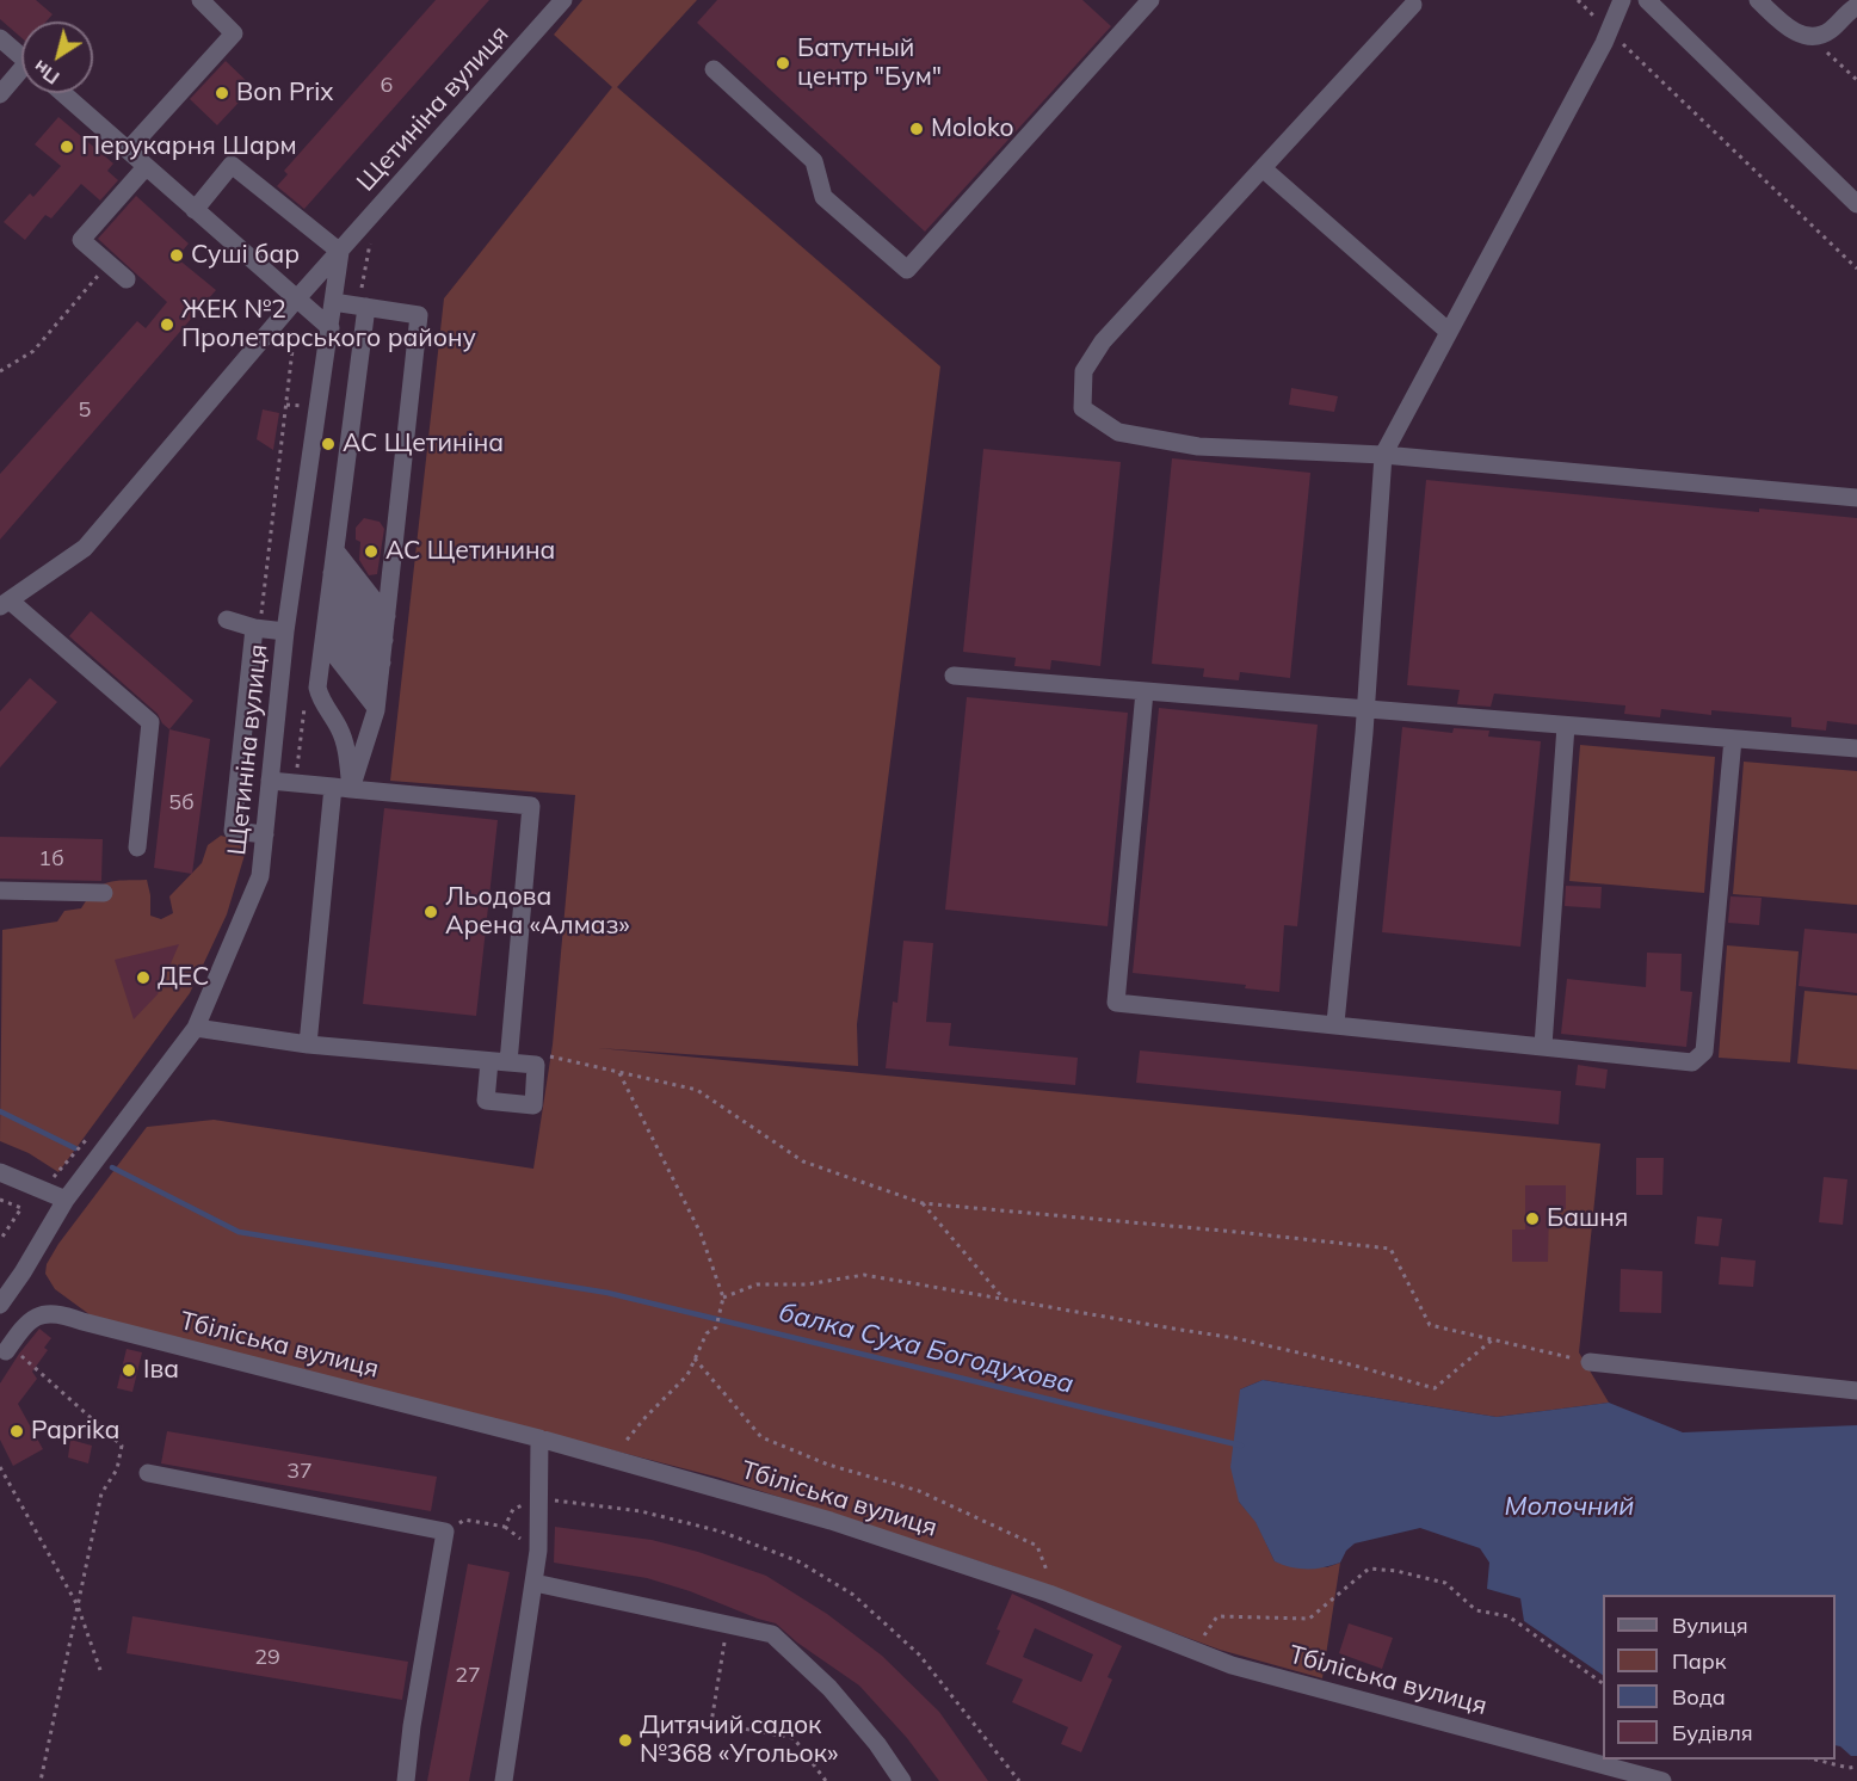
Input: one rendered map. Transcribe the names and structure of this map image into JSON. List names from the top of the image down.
{
  "streets": {
    "street": ["Щетиніна вулиця", "Тбіліська вулиця"]
  },
  "water": ["балка Суха Богодухова", "Молочний"],
  "places": [
    "Батутный центр \"Бум\"",
    "Bon Prix",
    "Moloko",
    "Перукарня Шарм",
    "Суші бар",
    "ЖЕК №2 Пролетарського району",
    "АС Щетиніна",
    "АС Щетинина",
    "Льодова Арена «Алмаз»",
    "ДЕС",
    "Башня",
    "Іва",
    "Paprika",
    "Дитячий садок №368 «Угольок»"
  ],
  "house_numbers": [
    "6",
    "5",
    "5б",
    "1б",
    "37",
    "29",
    "27"
  ],
  "legend": [
    "Вулиця",
    "Парк",
    "Вода",
    "Будівля"
  ],
  "north": "bottom left"
}
